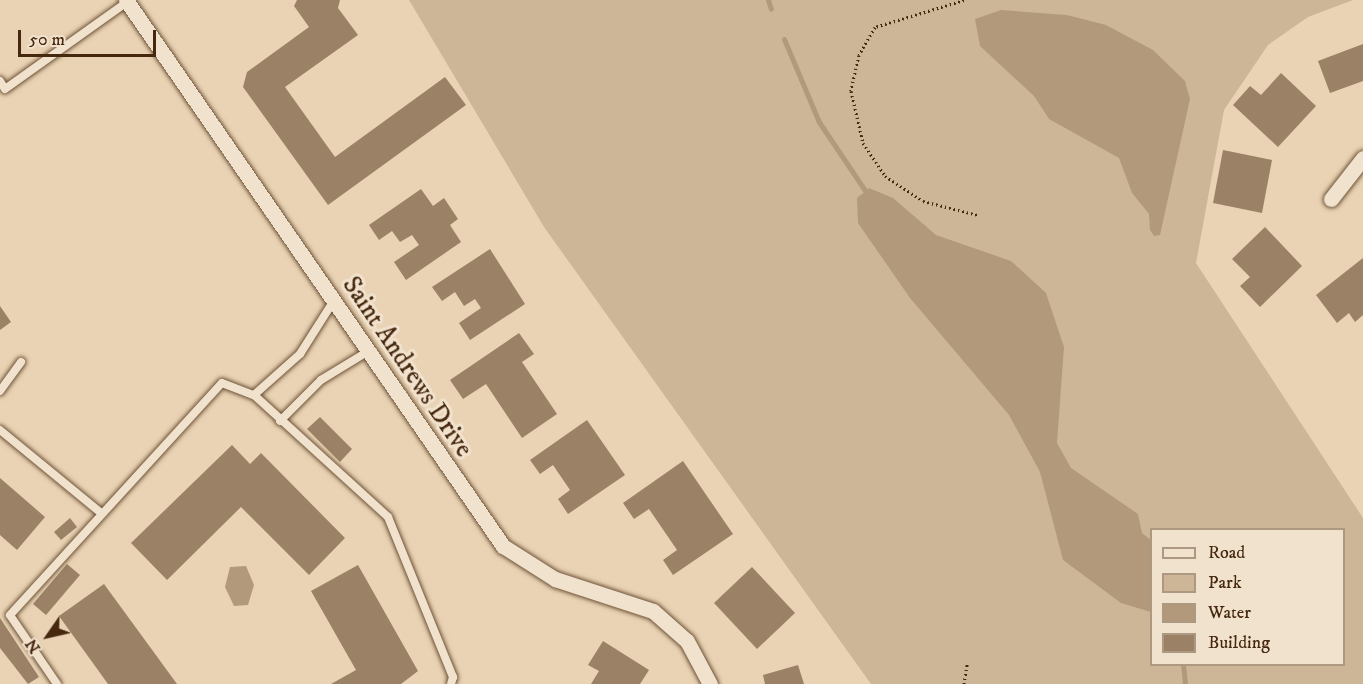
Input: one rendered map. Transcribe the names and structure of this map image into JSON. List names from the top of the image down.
{
  "streets": {
    "street": ["Saint Andrews Drive"]
  },
  "legend": [
    "Road",
    "Park",
    "Water",
    "Building"
  ],
  "scale_bar": "50 m",
  "north": "bottom left"
}
